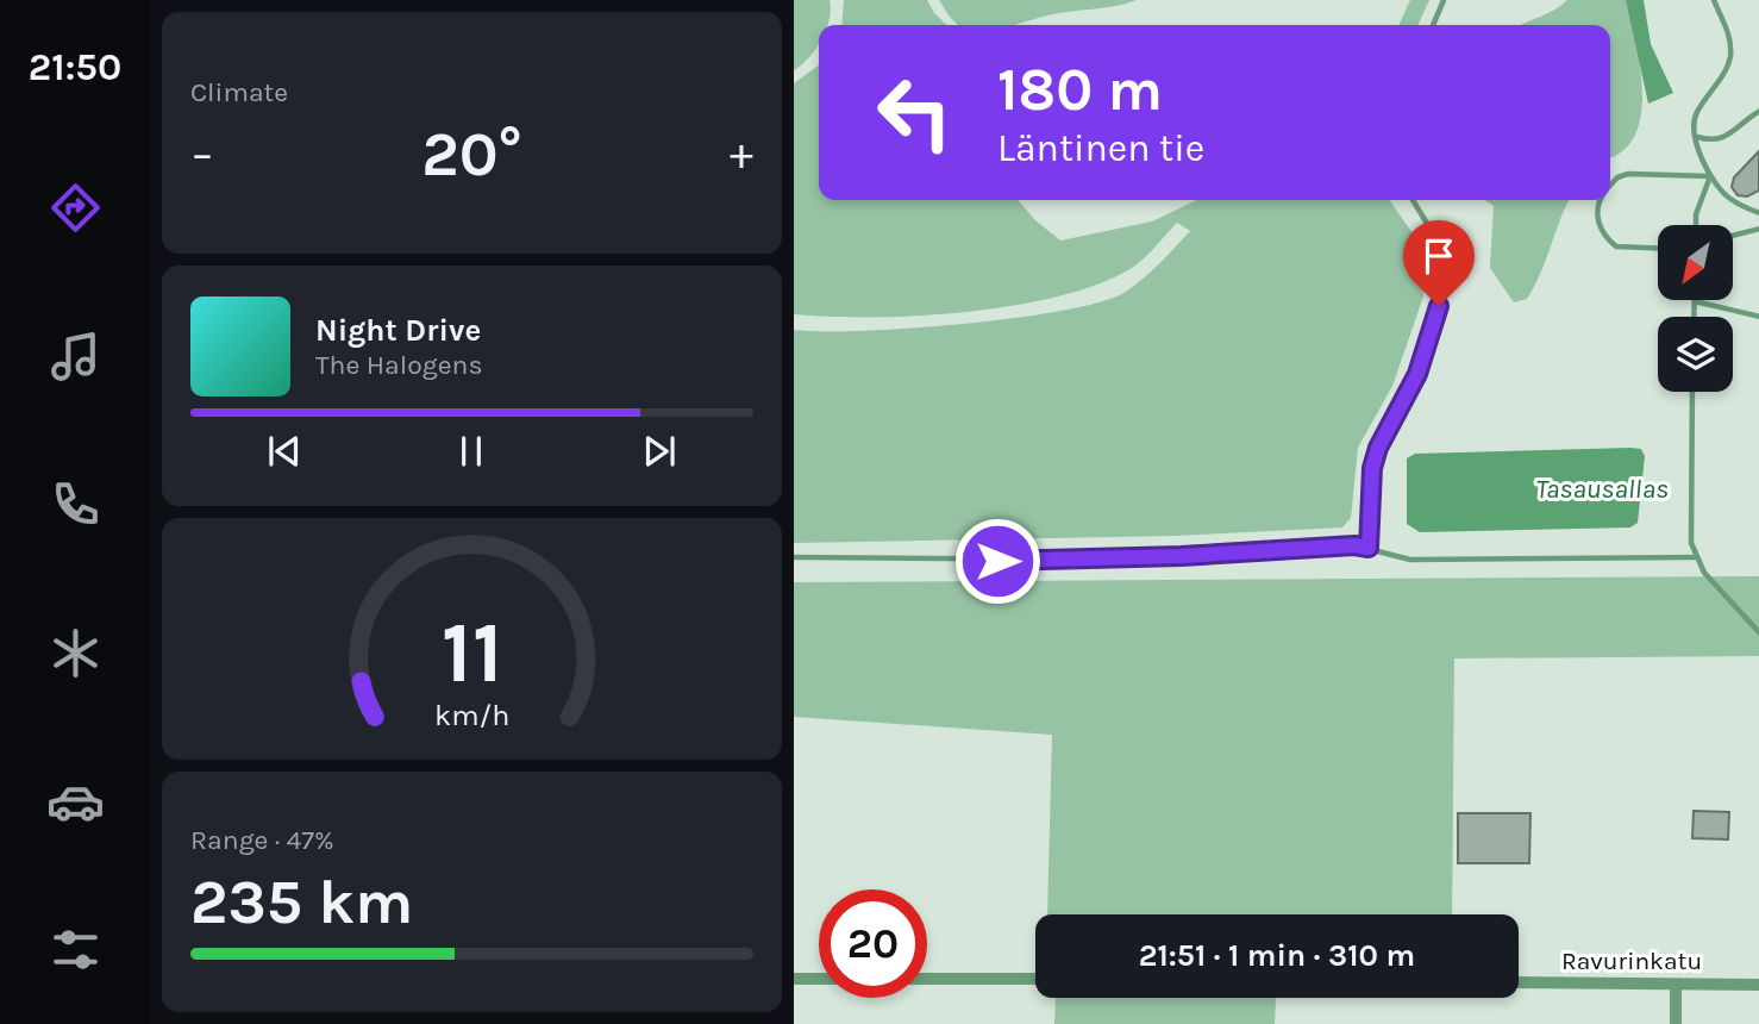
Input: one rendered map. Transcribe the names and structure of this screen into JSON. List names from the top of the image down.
{
  "streets": {
    "street": ["Ravurinkatu"]
  },
  "water": ["Tasausallas"],
  "north": "bottom left",
  "page": {
    "tabs": "21:50",
    "tile": [
      "Climate",
      ["Range · 47%", "235 km"]
    ],
    "turn": ["180 m", "Läntinen tie"],
    "heat": ["−", "20°", "+"],
    "song": ["Night Drive", "The Halogens"],
    "limit": "20",
    "trip": "21:51 · 1 min · 310 m",
    "gauge": ["11", "km/h"]
  }
}
